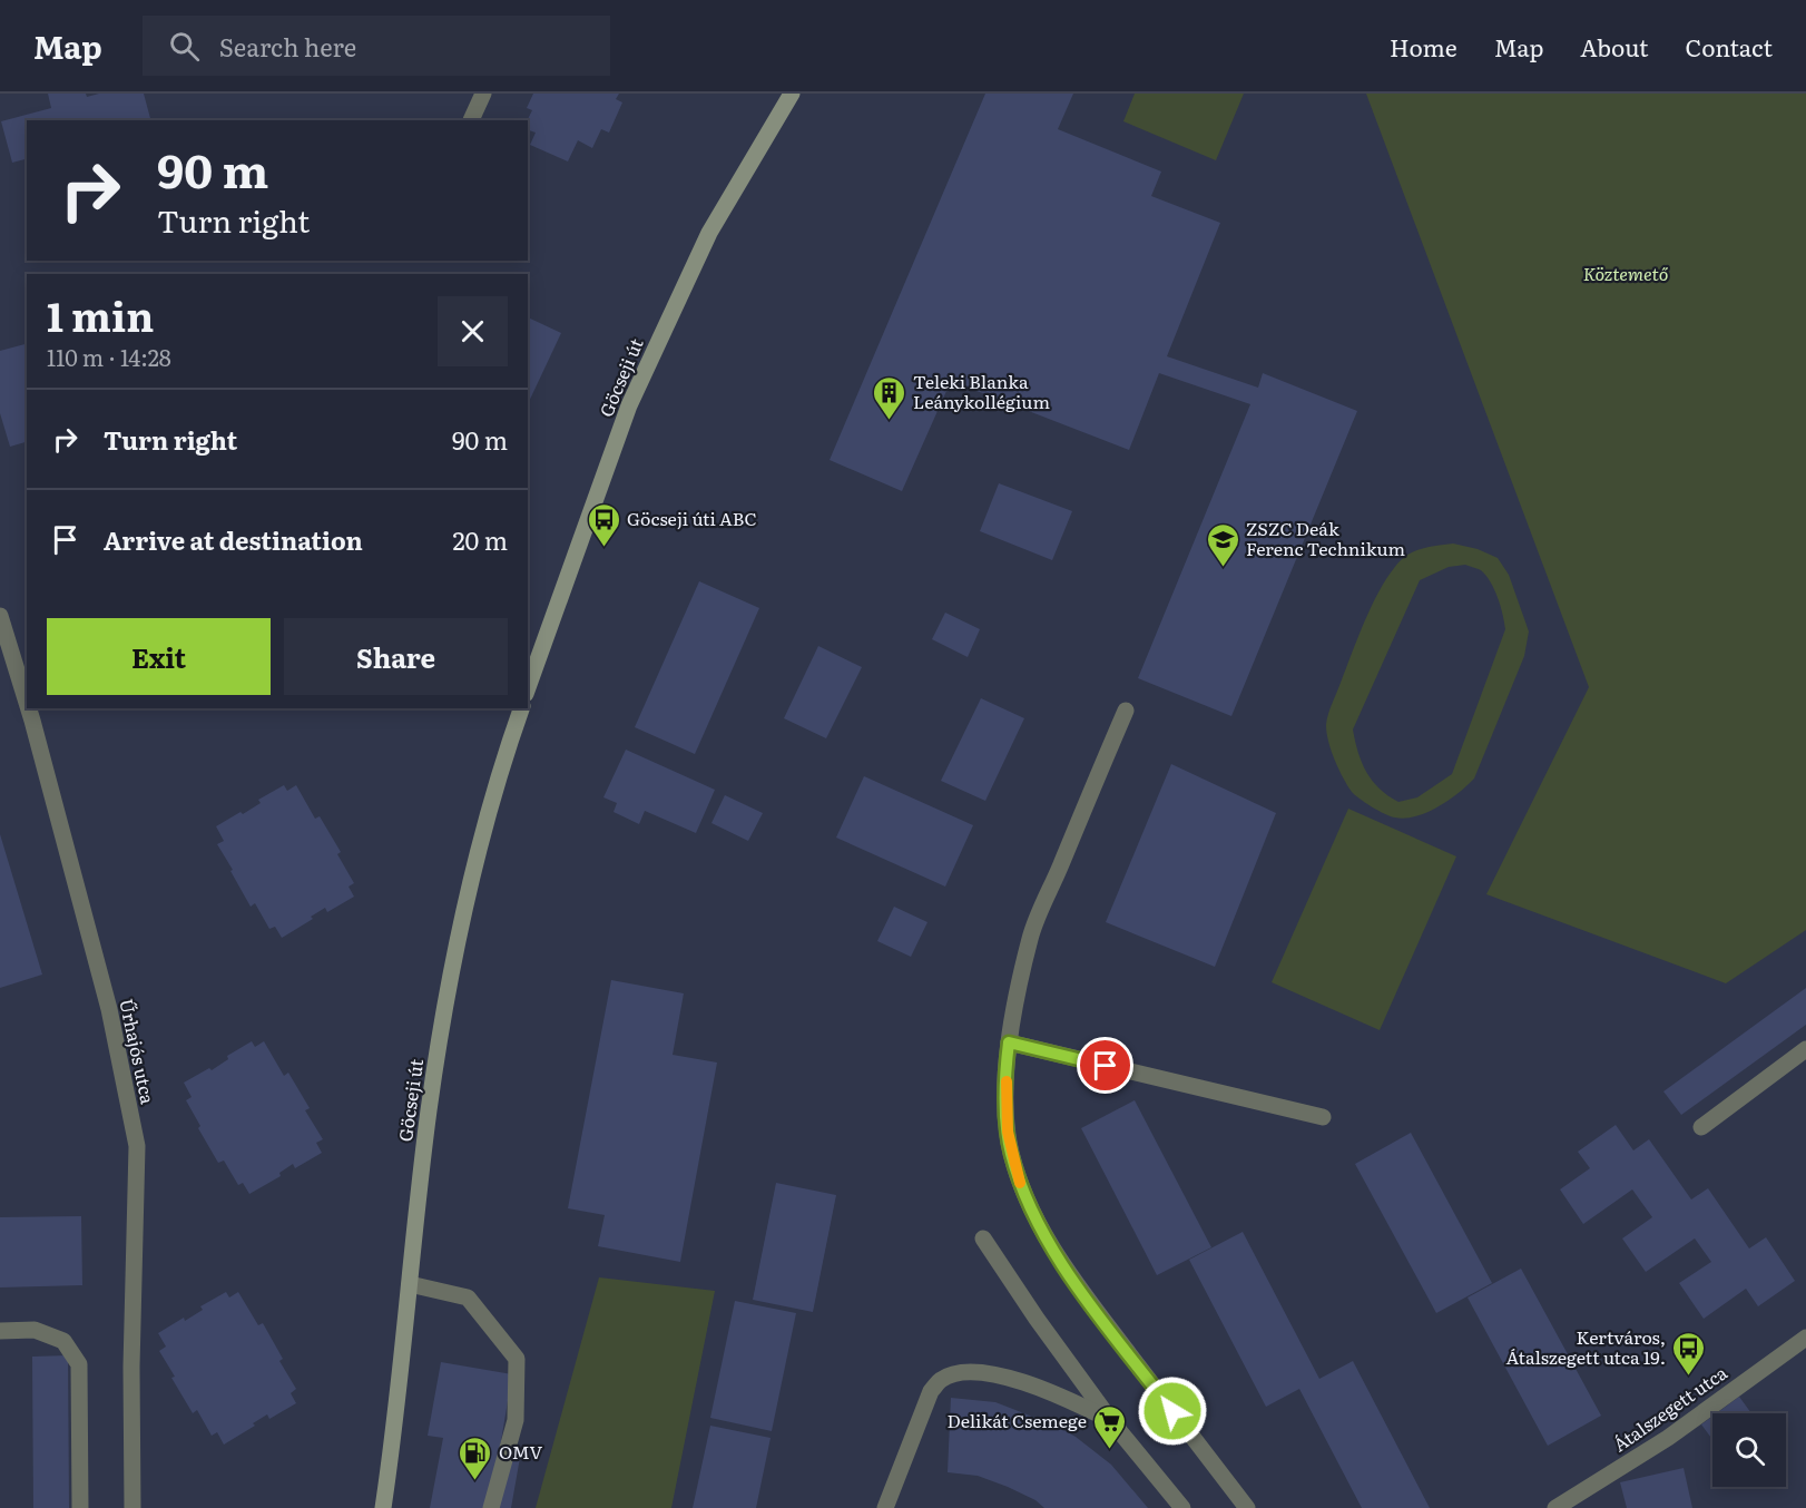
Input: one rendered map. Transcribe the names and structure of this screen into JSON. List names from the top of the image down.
{
  "streets": {
    "main road": ["Göcseji út"],
    "street": ["Űrhajós utca", "Átalszegett utca"]
  },
  "parks": ["Köztemető"],
  "places": {
    "building": ["Teleki Blanka Leánykollégium"],
    "bus stop": ["Göcseji úti ABC", "Kertváros, Átalszegett utca 19."],
    "school or university": ["ZSZC Deák Ferenc Technikum"],
    "supermarket": ["Delikát Csemege"],
    "fuel station": ["OMV"]
  },
  "page": {
    "header": "Map",
    "search": "Search here",
    "nav": [
      "Home",
      "Map",
      "About",
      "Contact"
    ],
    "turn": ["90 m", "Turn right"],
    "heading": ["1 min", "110 m · 14:28"],
    "list": [
      {
        "name": "Turn right",
        "value": "90 m"
      },
      {
        "name": "Arrive at destination",
        "value": "20 m"
      }
    ],
    "buttons": ["Exit", "Share"]
  }
}
